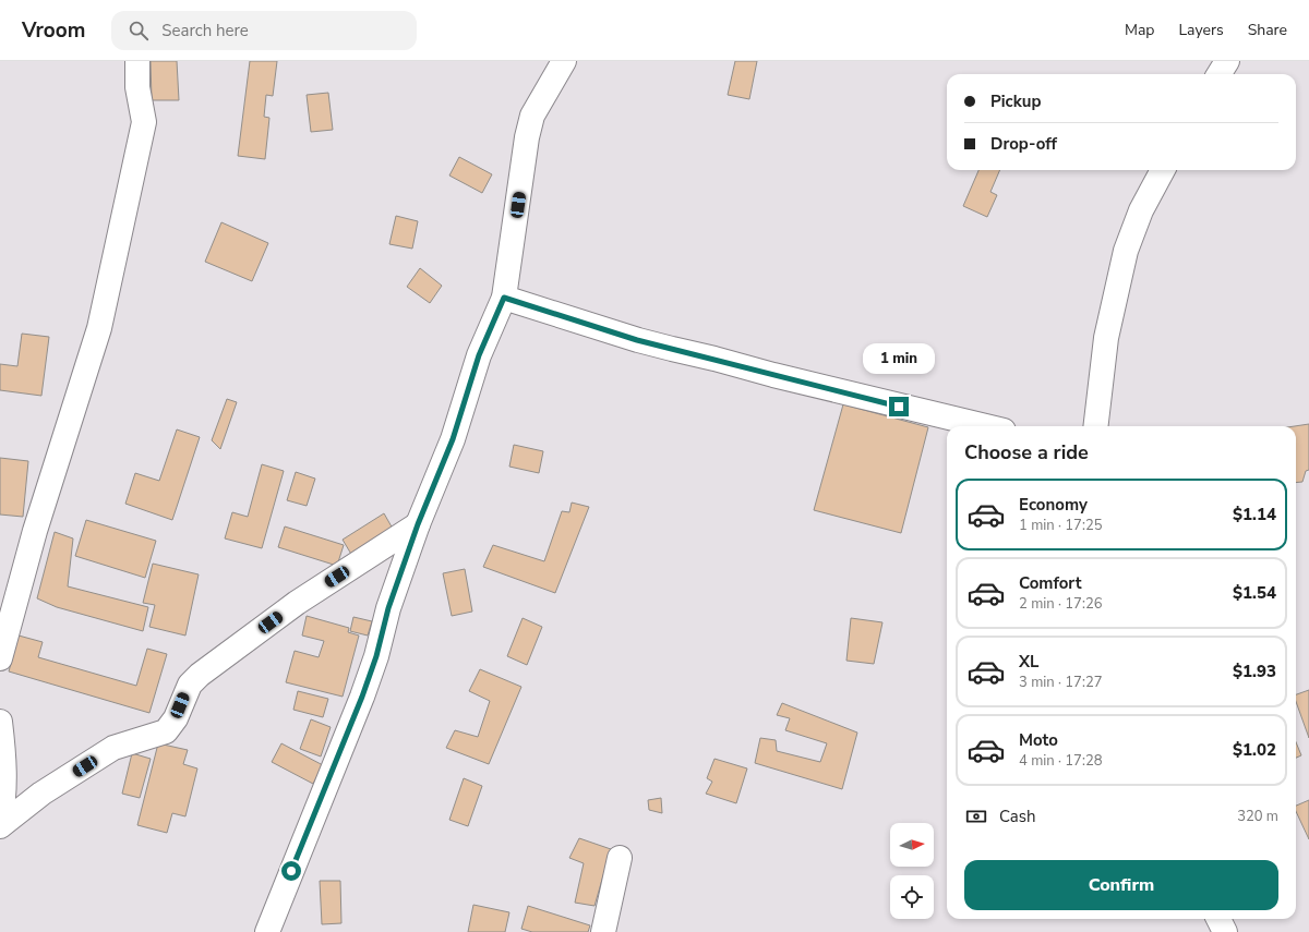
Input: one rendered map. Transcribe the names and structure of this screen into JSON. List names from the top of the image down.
{
  "north": "right",
  "page": {
    "header": "Vroom",
    "search": "Search here",
    "nav": ["Map", "Layers", "Share"],
    "banner": ["Pickup", "Drop-off"],
    "bubble": "1 min",
    "heading": "Choose a ride",
    "list": [
      {
        "name": "Economy",
        "note": "1 min · 17:25",
        "value": "$1.14"
      },
      {
        "name": "Comfort",
        "note": "2 min · 17:26",
        "value": "$1.54"
      },
      {
        "name": "XL",
        "note": "3 min · 17:27",
        "value": "$1.93"
      },
      {
        "name": "Moto",
        "note": "4 min · 17:28",
        "value": "$1.02"
      }
    ],
    "pay": ["Cash", "320 m"],
    "buttons": "Confirm"
  }
}
